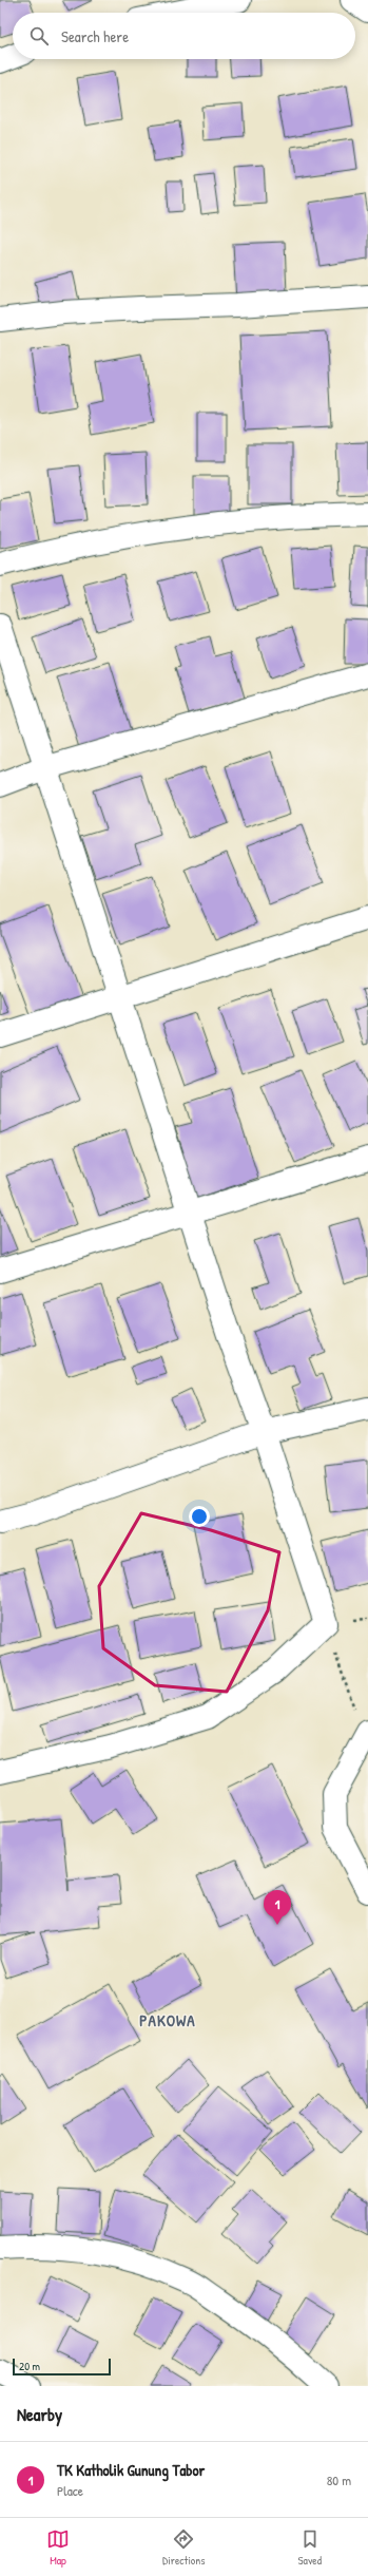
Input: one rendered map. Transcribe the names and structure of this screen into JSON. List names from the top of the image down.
{
  "districts": ["PAKOWA"],
  "scale_bar": "20 m",
  "page": {
    "search": "Search here",
    "pins": "1",
    "scale": "20 m",
    "heading": "Nearby",
    "list": [
      {
        "mark": "1",
        "name": "TK Katholik Gunung Tabor",
        "note": "Place",
        "value": "80 m"
      }
    ],
    "nav": ["Map", "Directions", "Saved"]
  }
}
